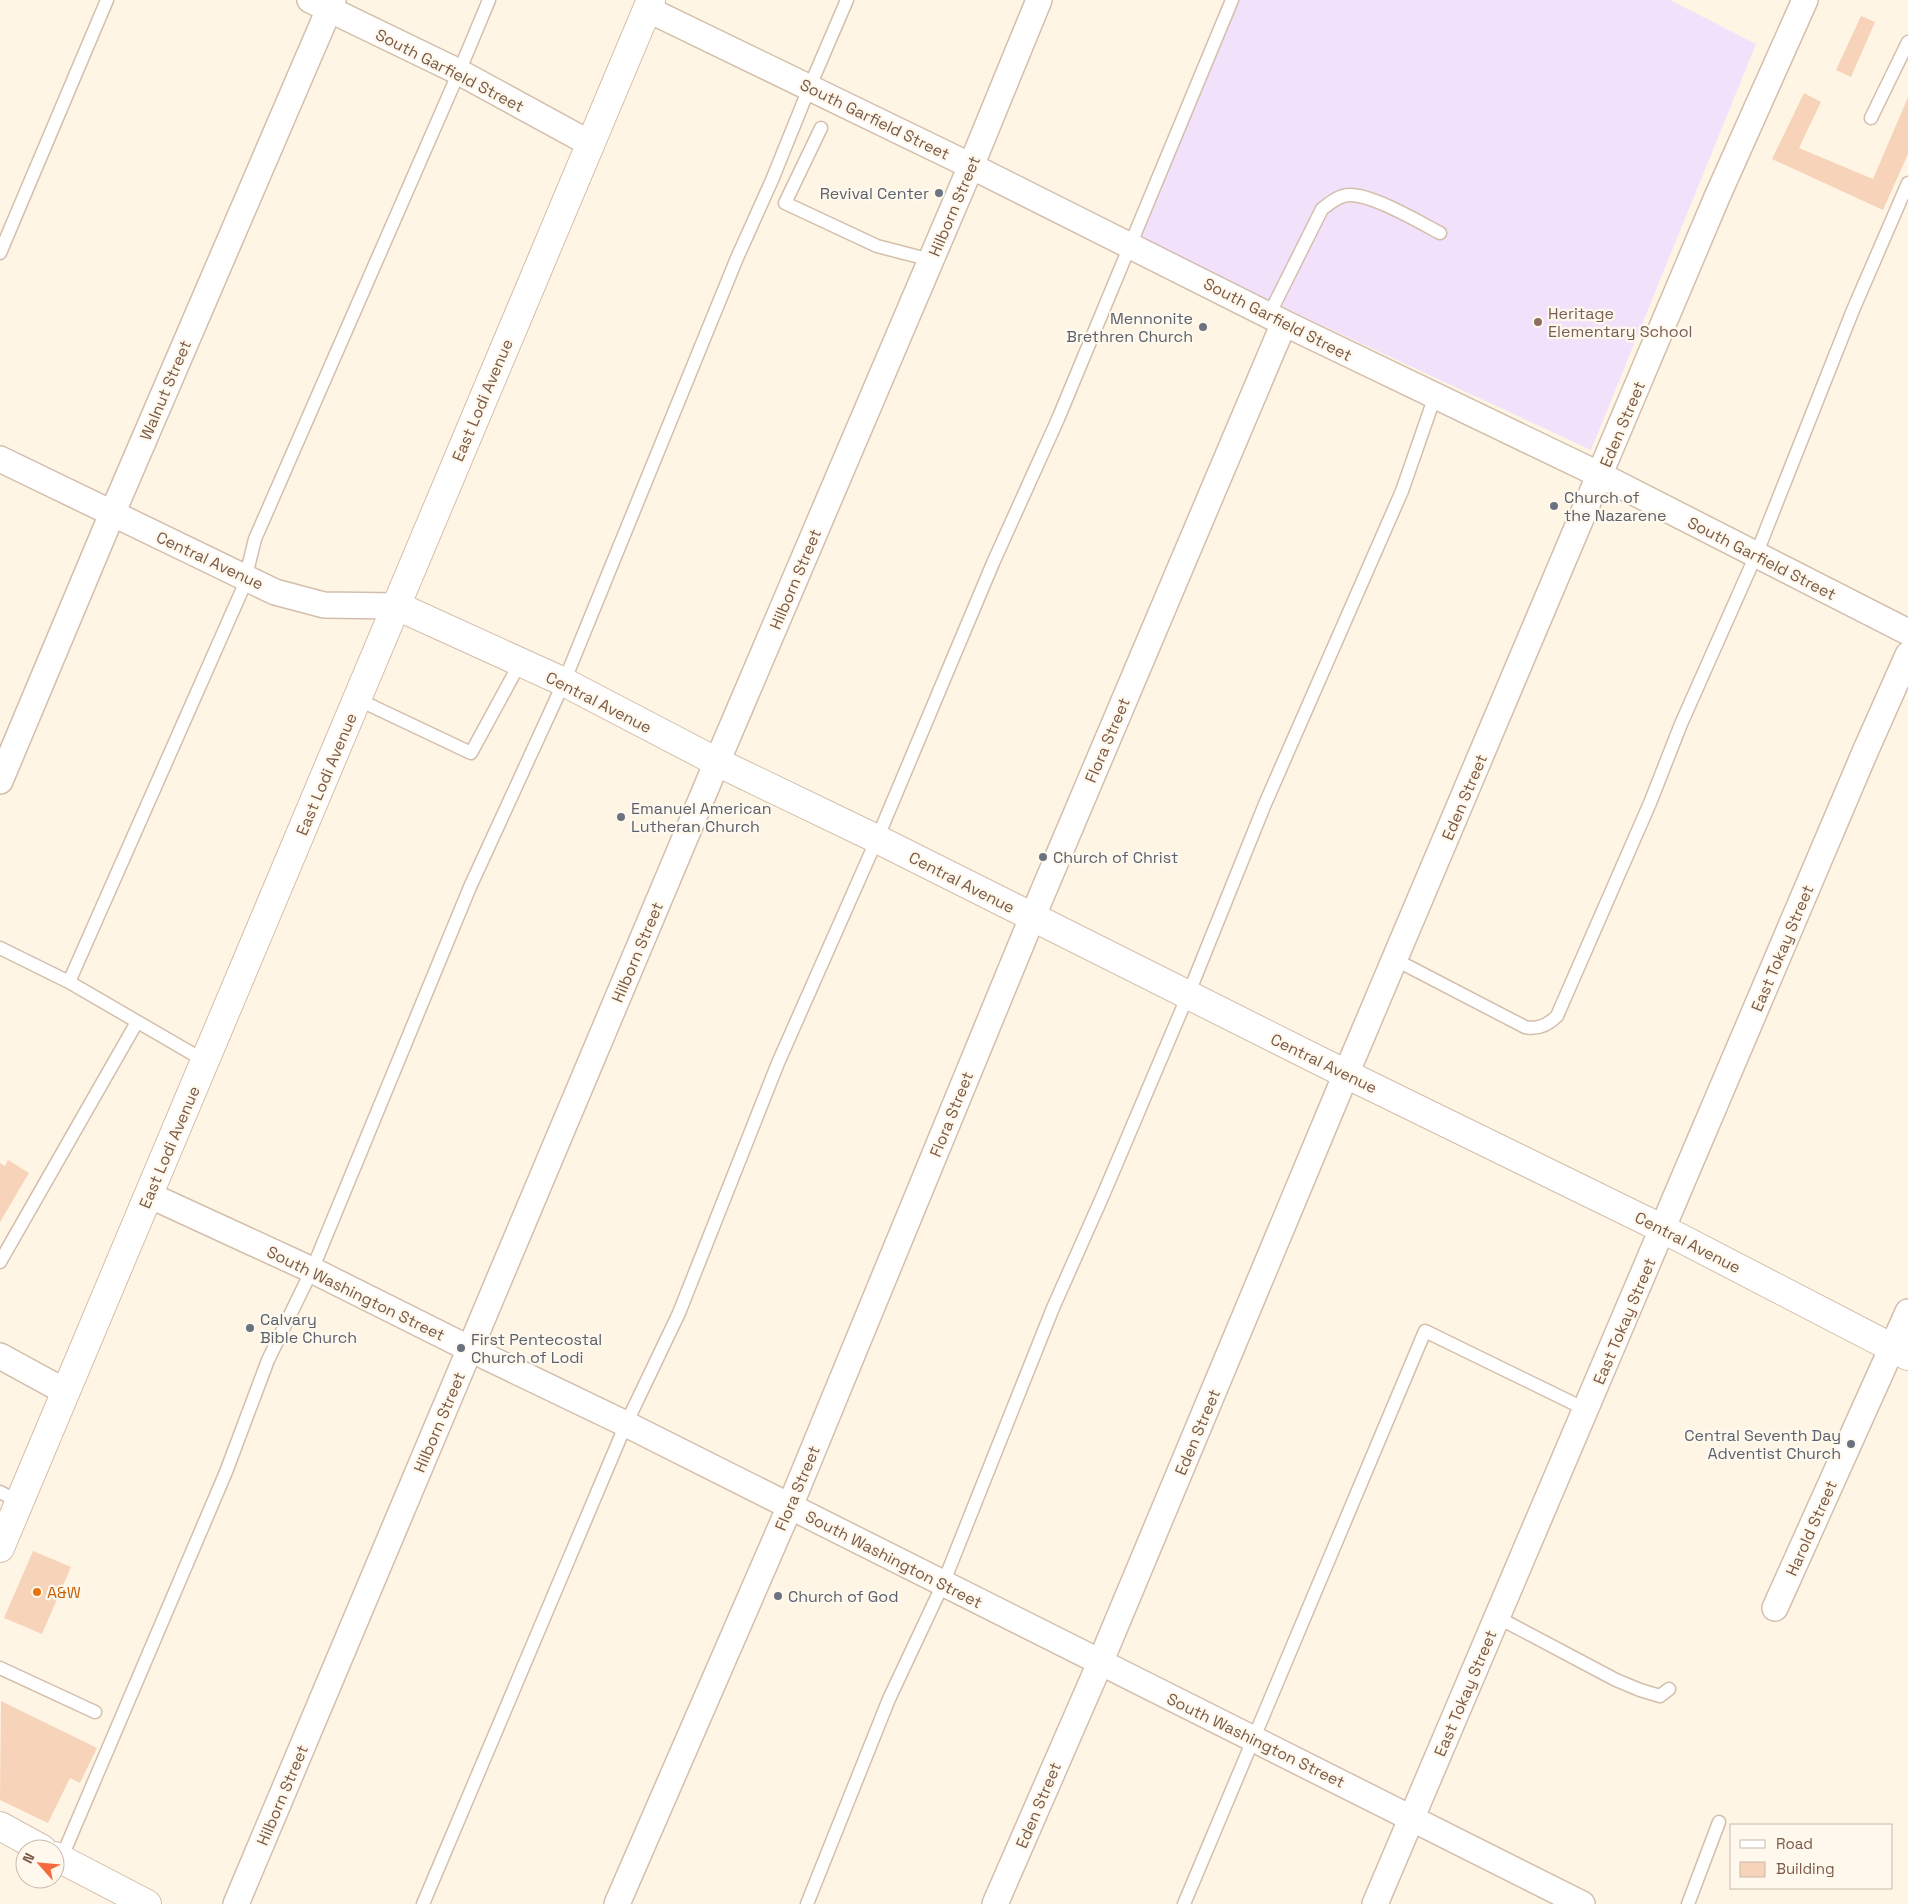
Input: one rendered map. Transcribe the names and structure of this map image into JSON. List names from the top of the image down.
{
  "streets": {
    "street": [
      "South Garfield Street",
      "Hilborn Street",
      "Walnut Street",
      "East Lodi Avenue",
      "Eden Street",
      "Central Avenue",
      "Flora Street",
      "East Tokay Street",
      "South Washington Street",
      "Harold Street"
    ]
  },
  "crossings": [
    ["South Garfield Street", "Hilborn Street"],
    ["South Garfield Street", "Walnut Street"],
    ["South Garfield Street", "East Lodi Avenue"],
    ["South Garfield Street", "Eden Street"],
    ["South Garfield Street", "Flora Street"],
    ["Hilborn Street", "Central Avenue"],
    ["Hilborn Street", "South Washington Street"],
    ["Walnut Street", "Central Avenue"],
    ["East Lodi Avenue", "Central Avenue"],
    ["East Lodi Avenue", "South Washington Street"],
    ["Eden Street", "Central Avenue"],
    ["Eden Street", "South Washington Street"],
    ["Central Avenue", "Flora Street"],
    ["Central Avenue", "East Tokay Street"],
    ["Central Avenue", "Harold Street"],
    ["Flora Street", "South Washington Street"],
    ["East Tokay Street", "South Washington Street"]
  ],
  "places": [
    "Revival Center",
    "Heritage Elementary School",
    "Mennonite Brethren Church",
    "Church of the Nazarene",
    "Emanuel American Lutheran Church",
    "Church of Christ",
    "Calvary Bible Church",
    "First Pentecostal Church of Lodi",
    "Central Seventh Day Adventist Church",
    "A&W",
    "Church of God"
  ],
  "legend": ["Road", "Building"],
  "north": "top left"
}
